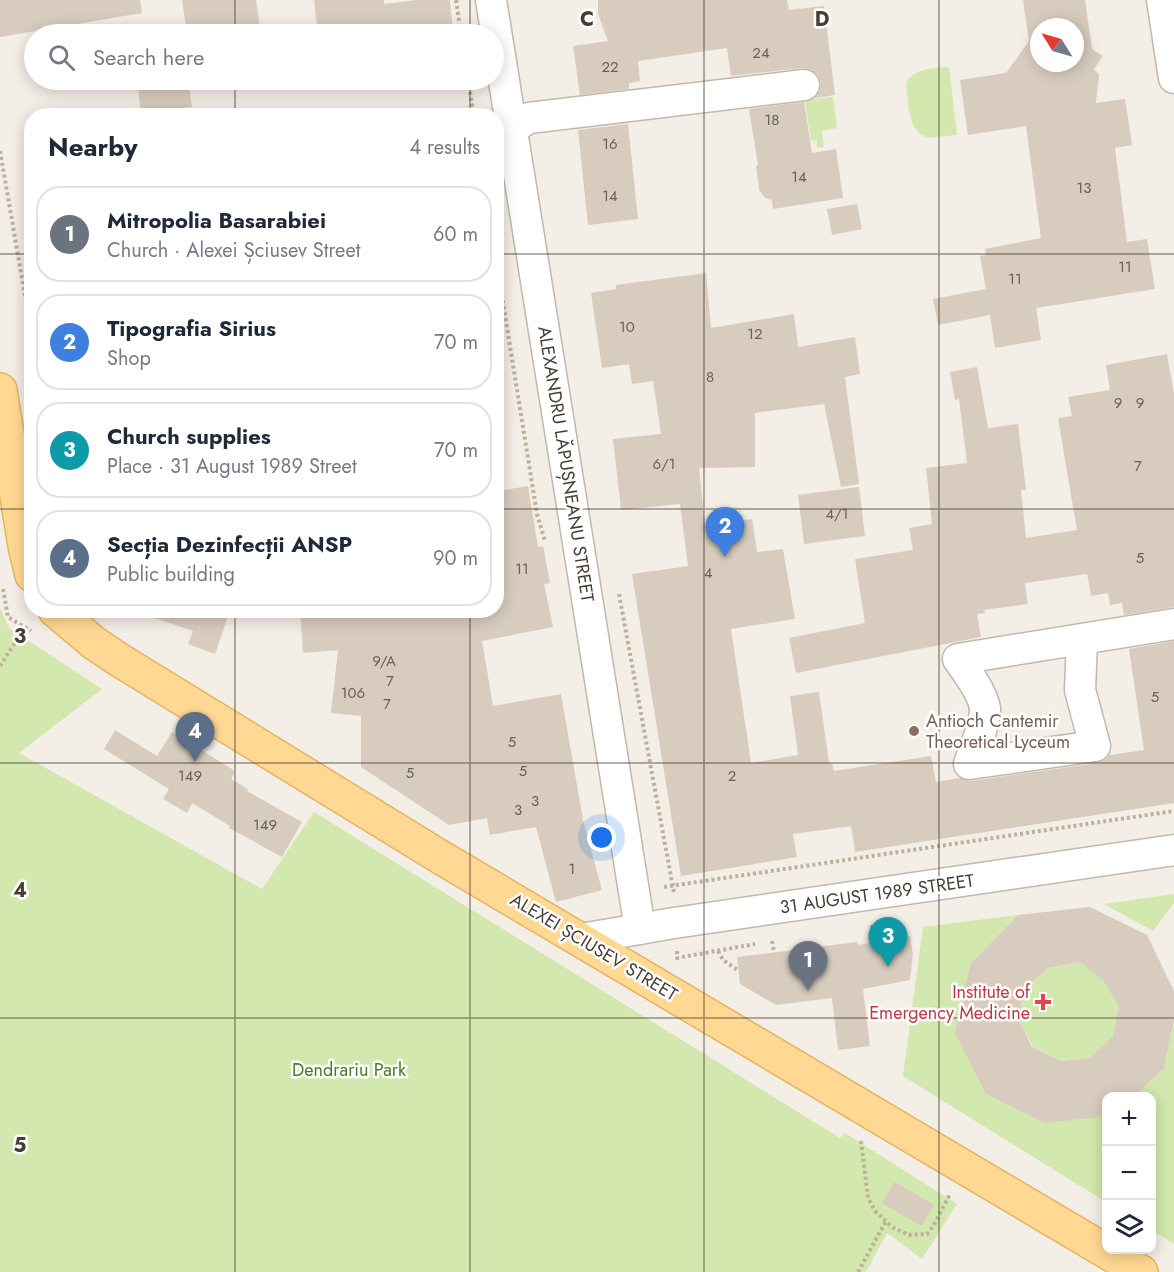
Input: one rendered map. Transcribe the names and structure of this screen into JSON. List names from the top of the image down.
{
  "streets": {
    "main road": ["ALEXEI ȘCIUSEV STREET"],
    "street": ["ALEXANDRU LĂPUȘNEANU STREET", "31 AUGUST 1989 STREET"]
  },
  "crossings": [
    ["ALEXANDRU LĂPUȘNEANU STREET", "31 AUGUST 1989 STREET"],
    ["31 AUGUST 1989 STREET", "ALEXEI ȘCIUSEV STREET"]
  ],
  "parks": ["Dendrariu Park"],
  "places": {
    "other": ["Antioch Cantemir Theoretical Lyceum"],
    "health": ["Institute of Emergency Medicine"]
  },
  "house_numbers": [
    "24",
    "22",
    "18",
    "16",
    "14",
    "13",
    "14",
    "11",
    "11",
    "10",
    "12",
    "8",
    "9",
    "9",
    "6/1",
    "7",
    "4/1",
    "5",
    "11",
    "4",
    "9/A",
    "7",
    "106",
    "5",
    "7",
    "5",
    "5",
    "5",
    "149",
    "2",
    "3",
    "3",
    "149",
    "1"
  ],
  "north": "top left",
  "page": {
    "search": "Search here",
    "heading": ["Nearby", "4 results"],
    "list": [
      {
        "mark": "1",
        "name": "Mitropolia Basarabiei",
        "note": "Church · Alexei Șciusev Street",
        "value": "60 m"
      },
      {
        "mark": "2",
        "name": "Tipografia Sirius",
        "note": "Shop",
        "value": "70 m"
      },
      {
        "mark": "3",
        "name": "Church supplies",
        "note": "Place · 31 August 1989 Street",
        "value": "70 m"
      },
      {
        "mark": "4",
        "name": "Secția Dezinfecții ANSP",
        "note": "Public building",
        "value": "90 m"
      }
    ],
    "pins": [
      "2",
      "4",
      "3",
      "1"
    ],
    "map_buttons": ["+", "−"]
  },
  "grid": {
    "columns": ["C", "D"],
    "rows": ["3", "4", "5"]
  }
}
